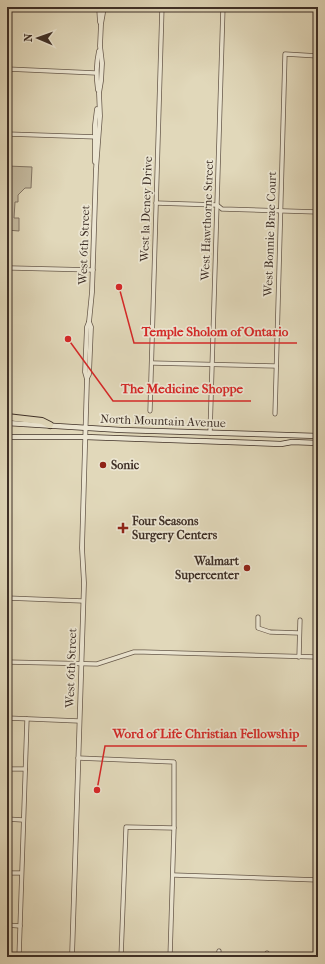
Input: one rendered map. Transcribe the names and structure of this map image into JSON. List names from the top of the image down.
{
  "streets": {
    "main road": ["North Mountain Avenue"],
    "street": [
      "West la Deney Drive",
      "West Hawthorne Street",
      "West Bonnie Brae Court",
      "West 6th Street"
    ]
  },
  "crossings": [
    ["West Hawthorne Street", "North Mountain Avenue"],
    ["West 6th Street", "North Mountain Avenue"]
  ],
  "places": {
    "other": [
      "Temple Sholom of Ontario",
      "The Medicine Shoppe",
      "Sonic",
      "Walmart Supercenter",
      "Word of Life Christian Fellowship"
    ],
    "health": ["Four Seasons Surgery Centers"]
  },
  "north": "left"
}
